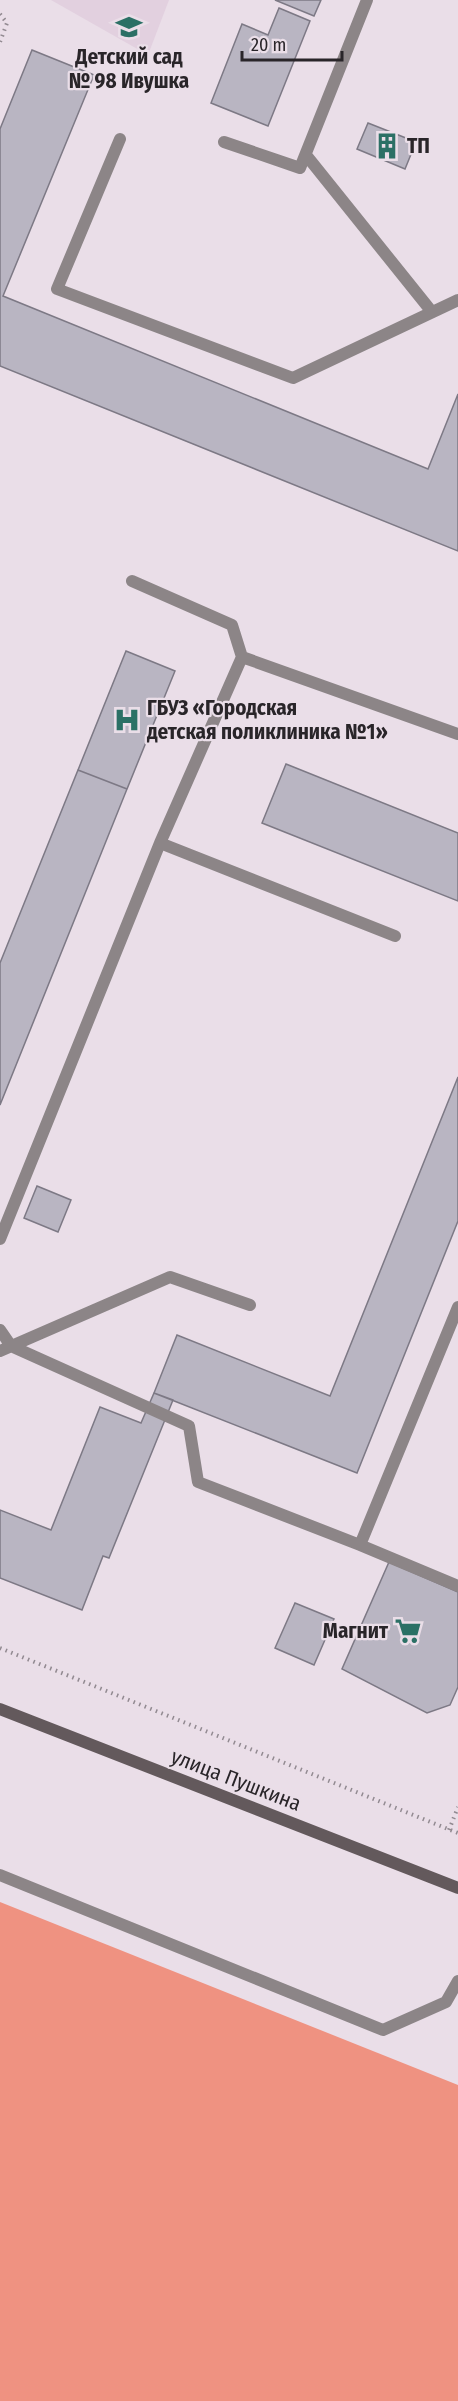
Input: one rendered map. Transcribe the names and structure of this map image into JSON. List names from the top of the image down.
{
  "streets": {
    "street": ["улица Пушкина"]
  },
  "places": {
    "school or university": ["Детский сад № 98 Ивушка"],
    "building": ["ТП"],
    "hospital": ["ГБУЗ «Городская детская поликлиника №1»"],
    "supermarket": ["Магнит"]
  },
  "scale_bar": "20 m"
}
